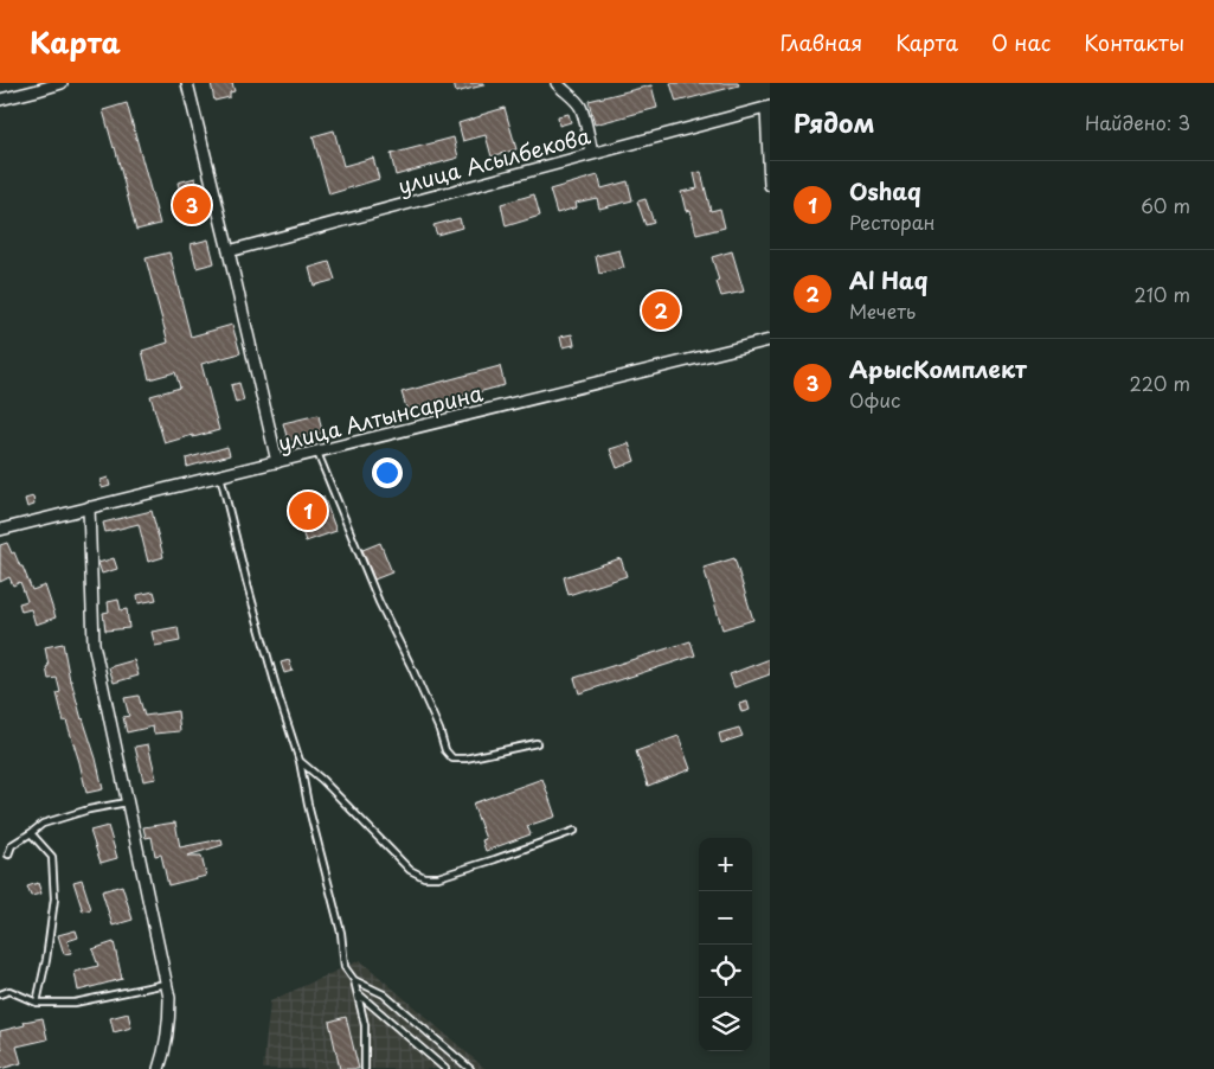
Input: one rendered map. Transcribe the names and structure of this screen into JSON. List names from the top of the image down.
{
  "streets": {
    "street": ["улица Асылбекова", "улица Алтынсарина"]
  },
  "page": {
    "header": "Карта",
    "nav": [
      "Главная",
      "Карта",
      "О нас",
      "Контакты"
    ],
    "heading": ["Рядом", "Найдено: 3"],
    "list": [
      {
        "mark": "1",
        "name": "Oshaq",
        "note": "Ресторан",
        "value": "60 m"
      },
      {
        "mark": "2",
        "name": "Al Haq",
        "note": "Мечеть",
        "value": "210 m"
      },
      {
        "mark": "3",
        "name": "АрысКомплект",
        "note": "Офис",
        "value": "220 m"
      }
    ],
    "pins": ["3", "2", "1"],
    "map_buttons": ["+", "−"]
  }
}
